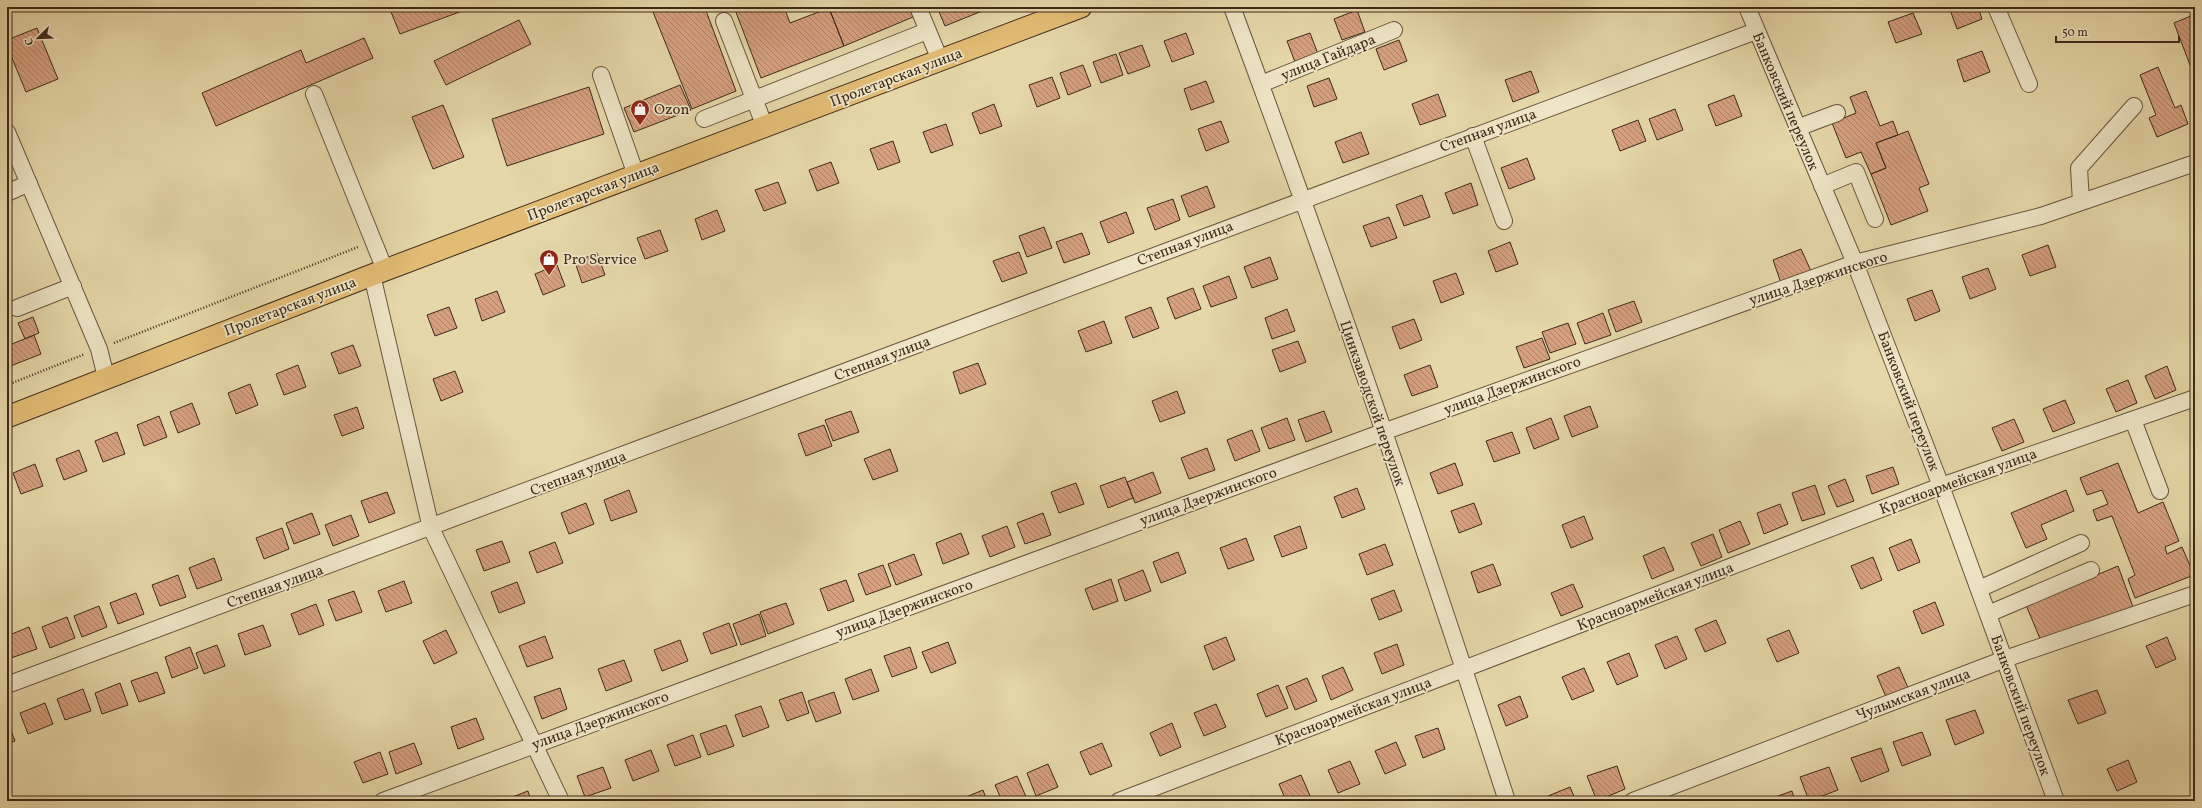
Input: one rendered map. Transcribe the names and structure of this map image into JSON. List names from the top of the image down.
{
  "streets": {
    "main road": ["Пролетарская улица"],
    "street": [
      "улица Гайдара",
      "Банковский переулок",
      "Степная улица",
      "улица Дзержинского",
      "Цинкзаводской переулок",
      "Красноармейская улица",
      "Чулымская улица"
    ]
  },
  "crossings": [
    ["улица Гайдара", "Цинкзаводской переулок"],
    ["Банковский переулок", "Степная улица"],
    ["Банковский переулок", "улица Дзержинского"],
    ["Банковский переулок", "Красноармейская улица"],
    ["Банковский переулок", "Чулымская улица"],
    ["Степная улица", "Цинкзаводской переулок"],
    ["улица Дзержинского", "Цинкзаводской переулок"],
    ["Цинкзаводской переулок", "Красноармейская улица"]
  ],
  "places": {
    "shop": ["Ozon", "Pro Service"]
  },
  "scale_bar": "50 m",
  "north": "bottom left"
}
